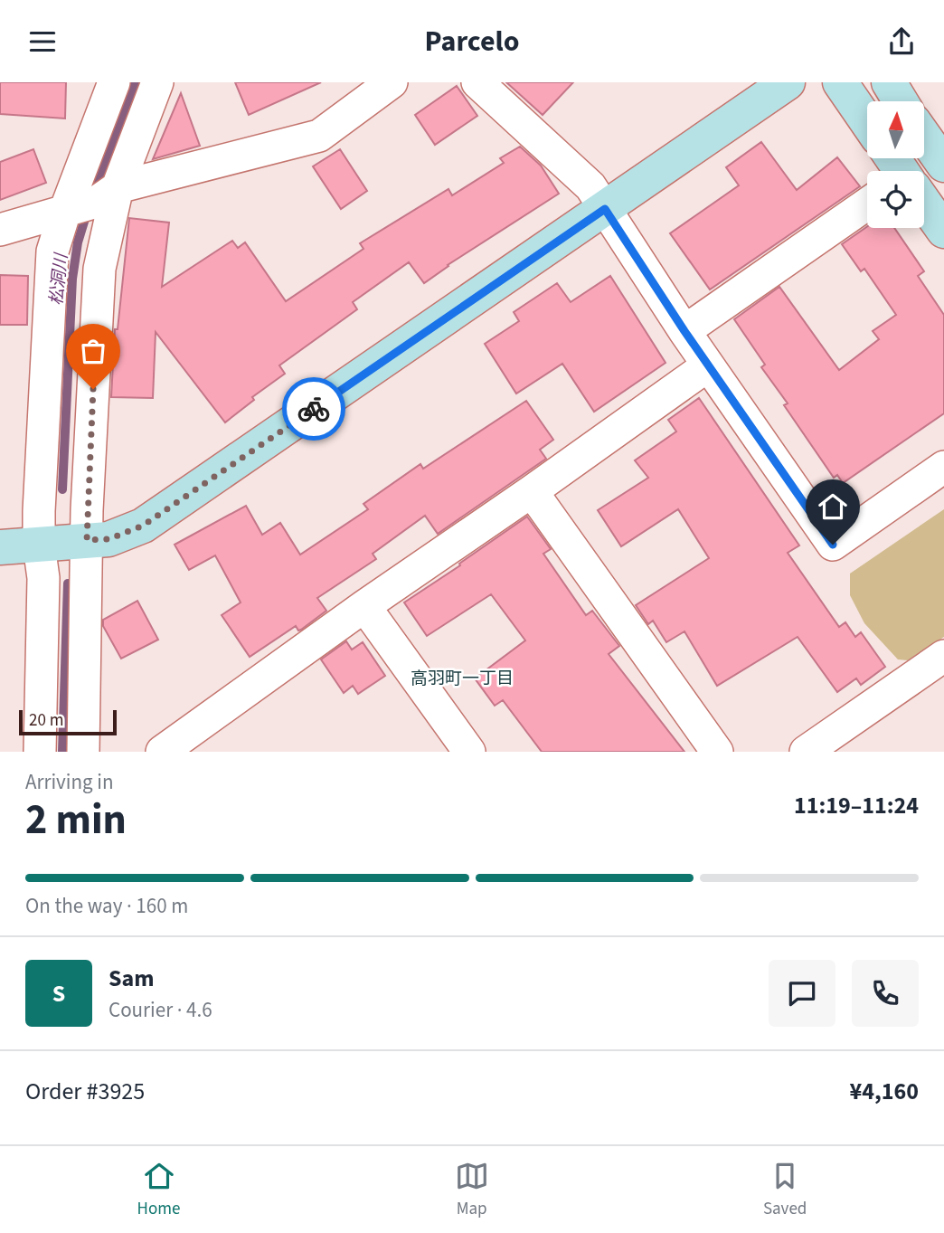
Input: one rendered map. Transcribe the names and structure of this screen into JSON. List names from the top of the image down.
{
  "districts": ["高羽町一丁目"],
  "water": ["松洞川"],
  "scale_bar": "20 m",
  "north": "top",
  "page": {
    "header": "Parcelo",
    "scale": "20 m",
    "heading": ["2 min", "Arriving in", "11:19–11:24"],
    "panel": [
      "Sam",
      "Courier · 4.6",
      "Order #3925",
      "¥4,160"
    ],
    "bar": "On the way · 160 m",
    "round": "S",
    "tabs": ["Home", "Map", "Saved"]
  }
}
